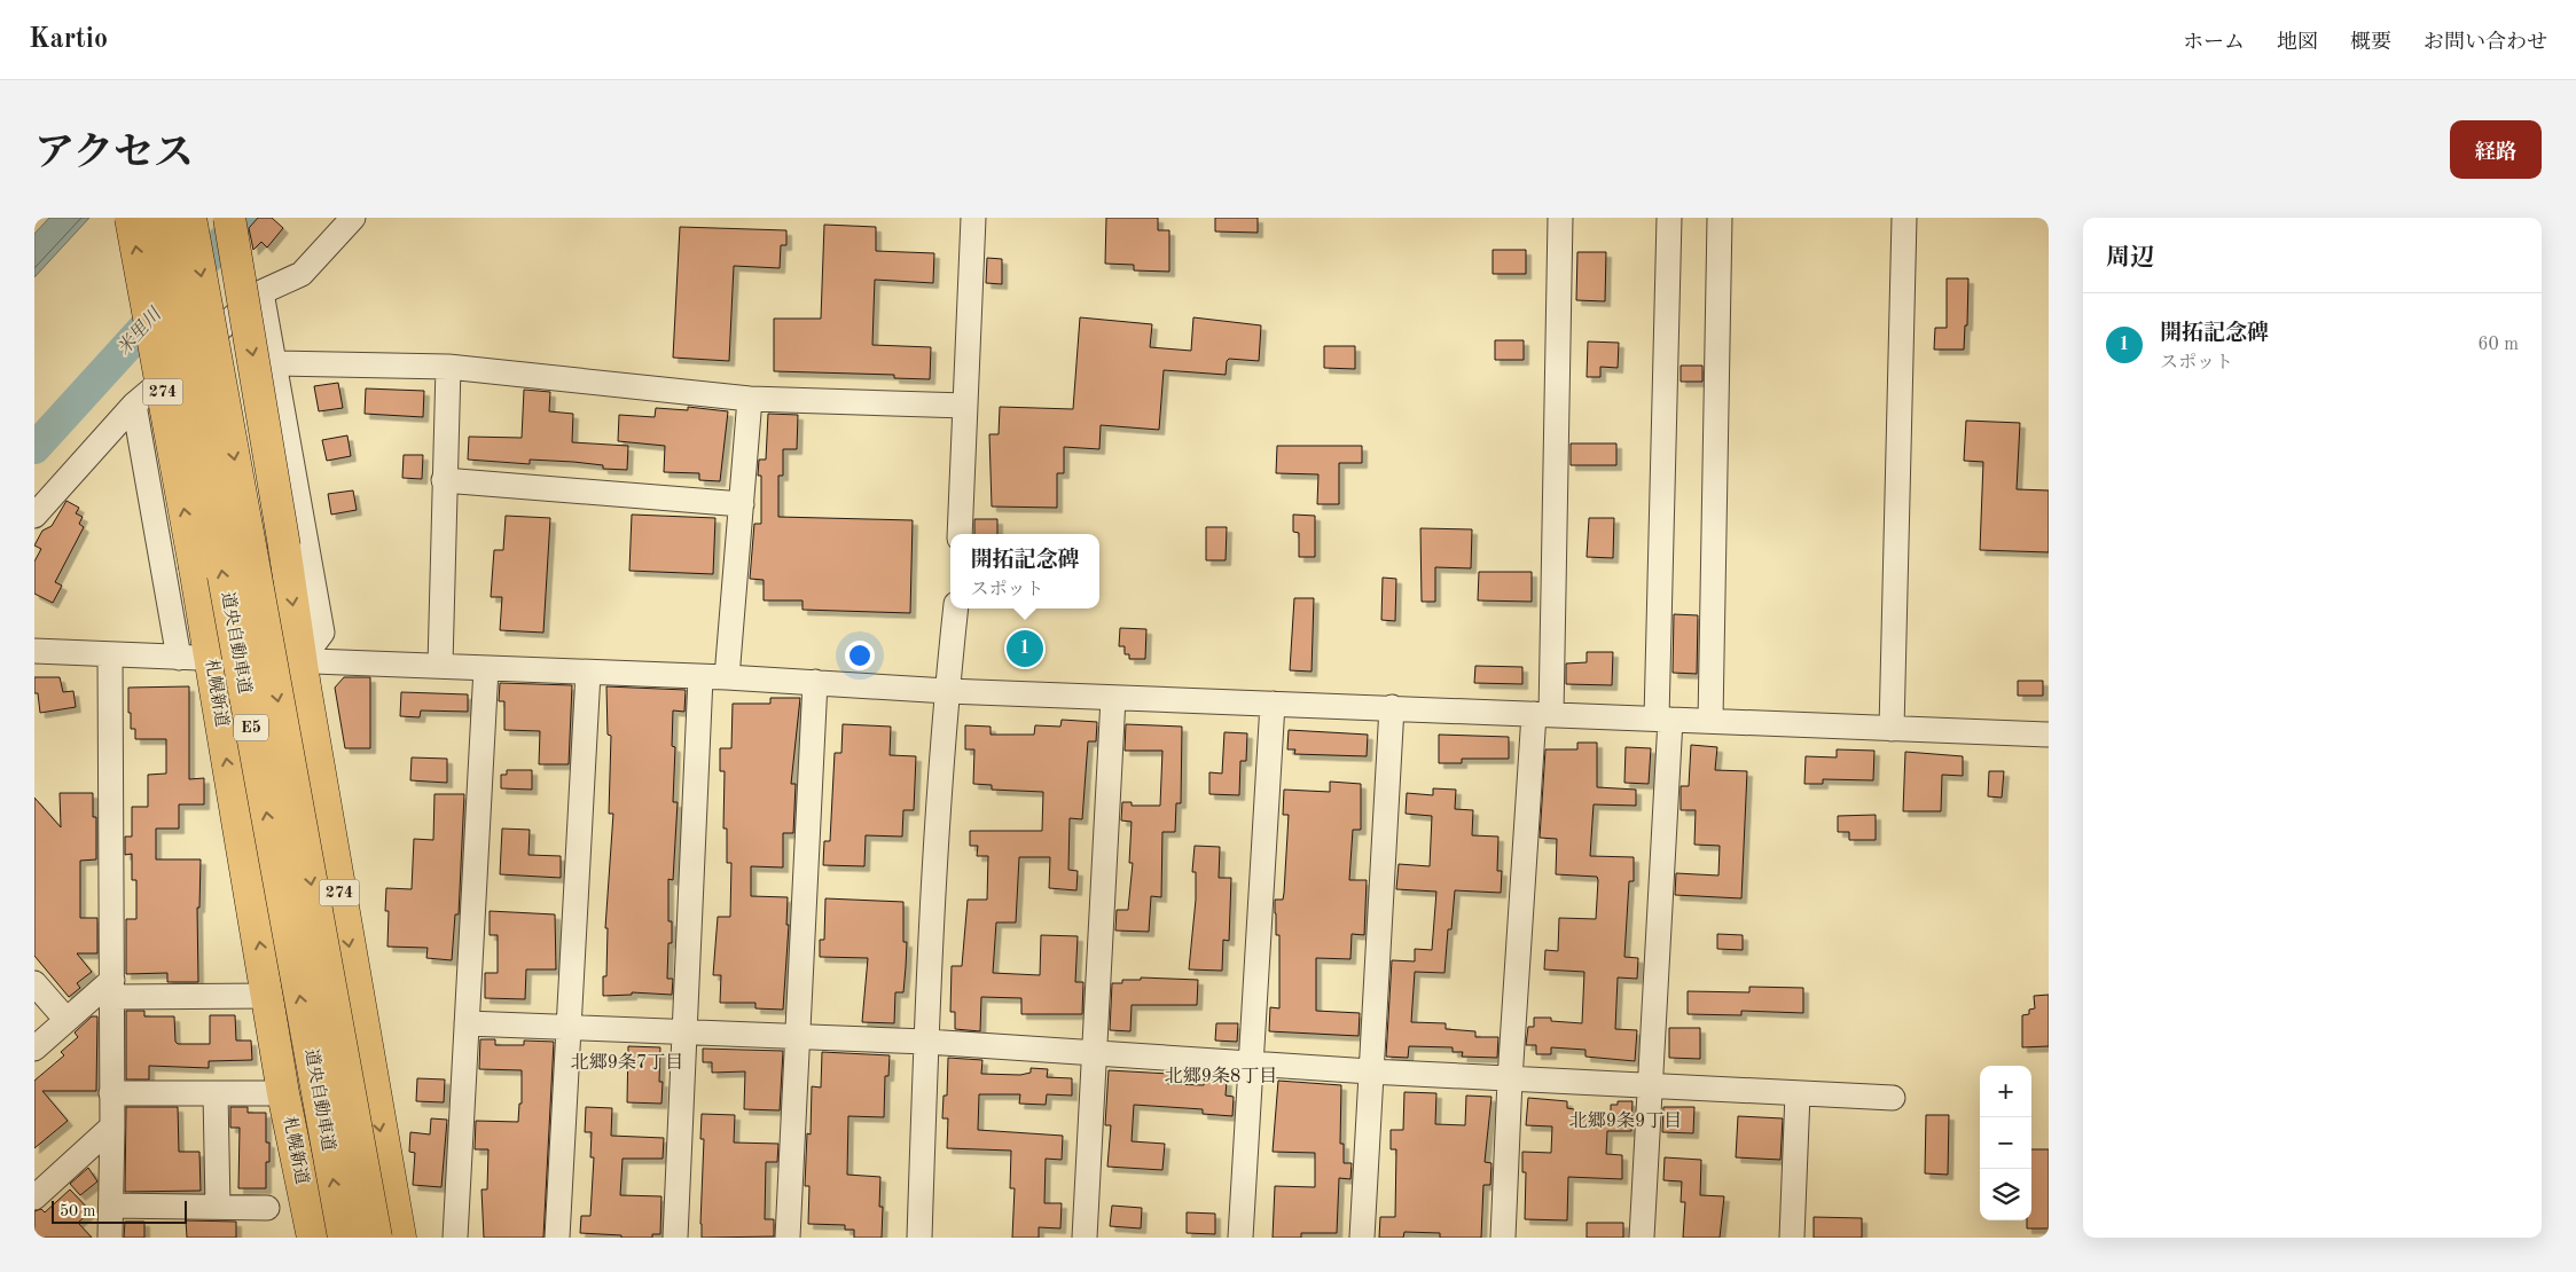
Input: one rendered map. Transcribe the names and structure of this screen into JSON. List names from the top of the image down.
{
  "streets": {
    "highway": [
      "274",
      "道央自動車道",
      "札幌新道",
      "E5"
    ]
  },
  "districts": ["北郷9条7丁目", "北郷9条8丁目", "北郷9条9丁目"],
  "water": ["米里川"],
  "scale_bar": "50 m",
  "page": {
    "header": "Kartio",
    "nav": [
      "ホーム",
      "地図",
      "概要",
      "お問い合わせ"
    ],
    "title": "アクセス",
    "buttons": "経路",
    "heading": "周辺",
    "list": [
      {
        "mark": "1",
        "name": "開拓記念碑",
        "note": "スポット",
        "value": "60 m"
      }
    ],
    "popup": ["開拓記念碑", "スポット"],
    "pins": "1",
    "map_buttons": ["+", "−"],
    "scale": "50 m"
  }
}
